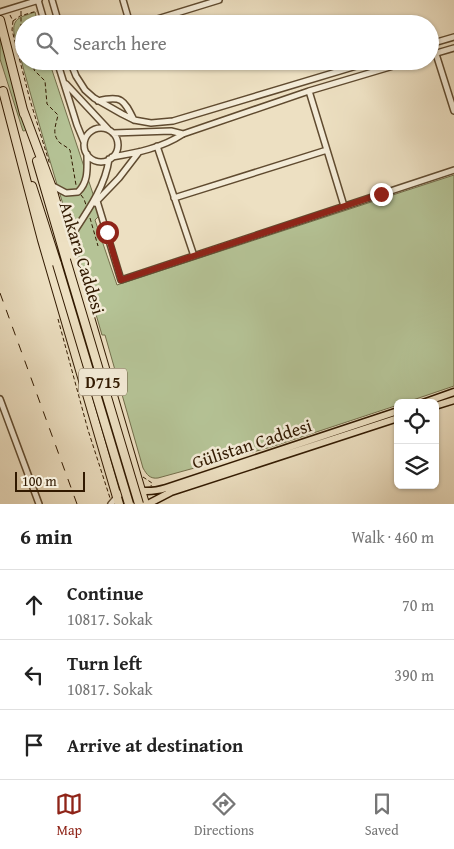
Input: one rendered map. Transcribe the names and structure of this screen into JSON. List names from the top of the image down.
{
  "streets": {
    "highway": ["Ankara Caddesi", "D715"],
    "main road": ["Gülistan Caddesi"]
  },
  "scale_bar": "100 m",
  "page": {
    "search": "Search here",
    "scale": "100 m",
    "heading": ["6 min", "Walk · 460 m"],
    "list": [
      ["Continue", "10817. Sokak", "70 m"],
      ["Turn left", "10817. Sokak", "390 m"],
      "Arrive at destination"
    ],
    "nav": ["Map", "Directions", "Saved"]
  }
}
